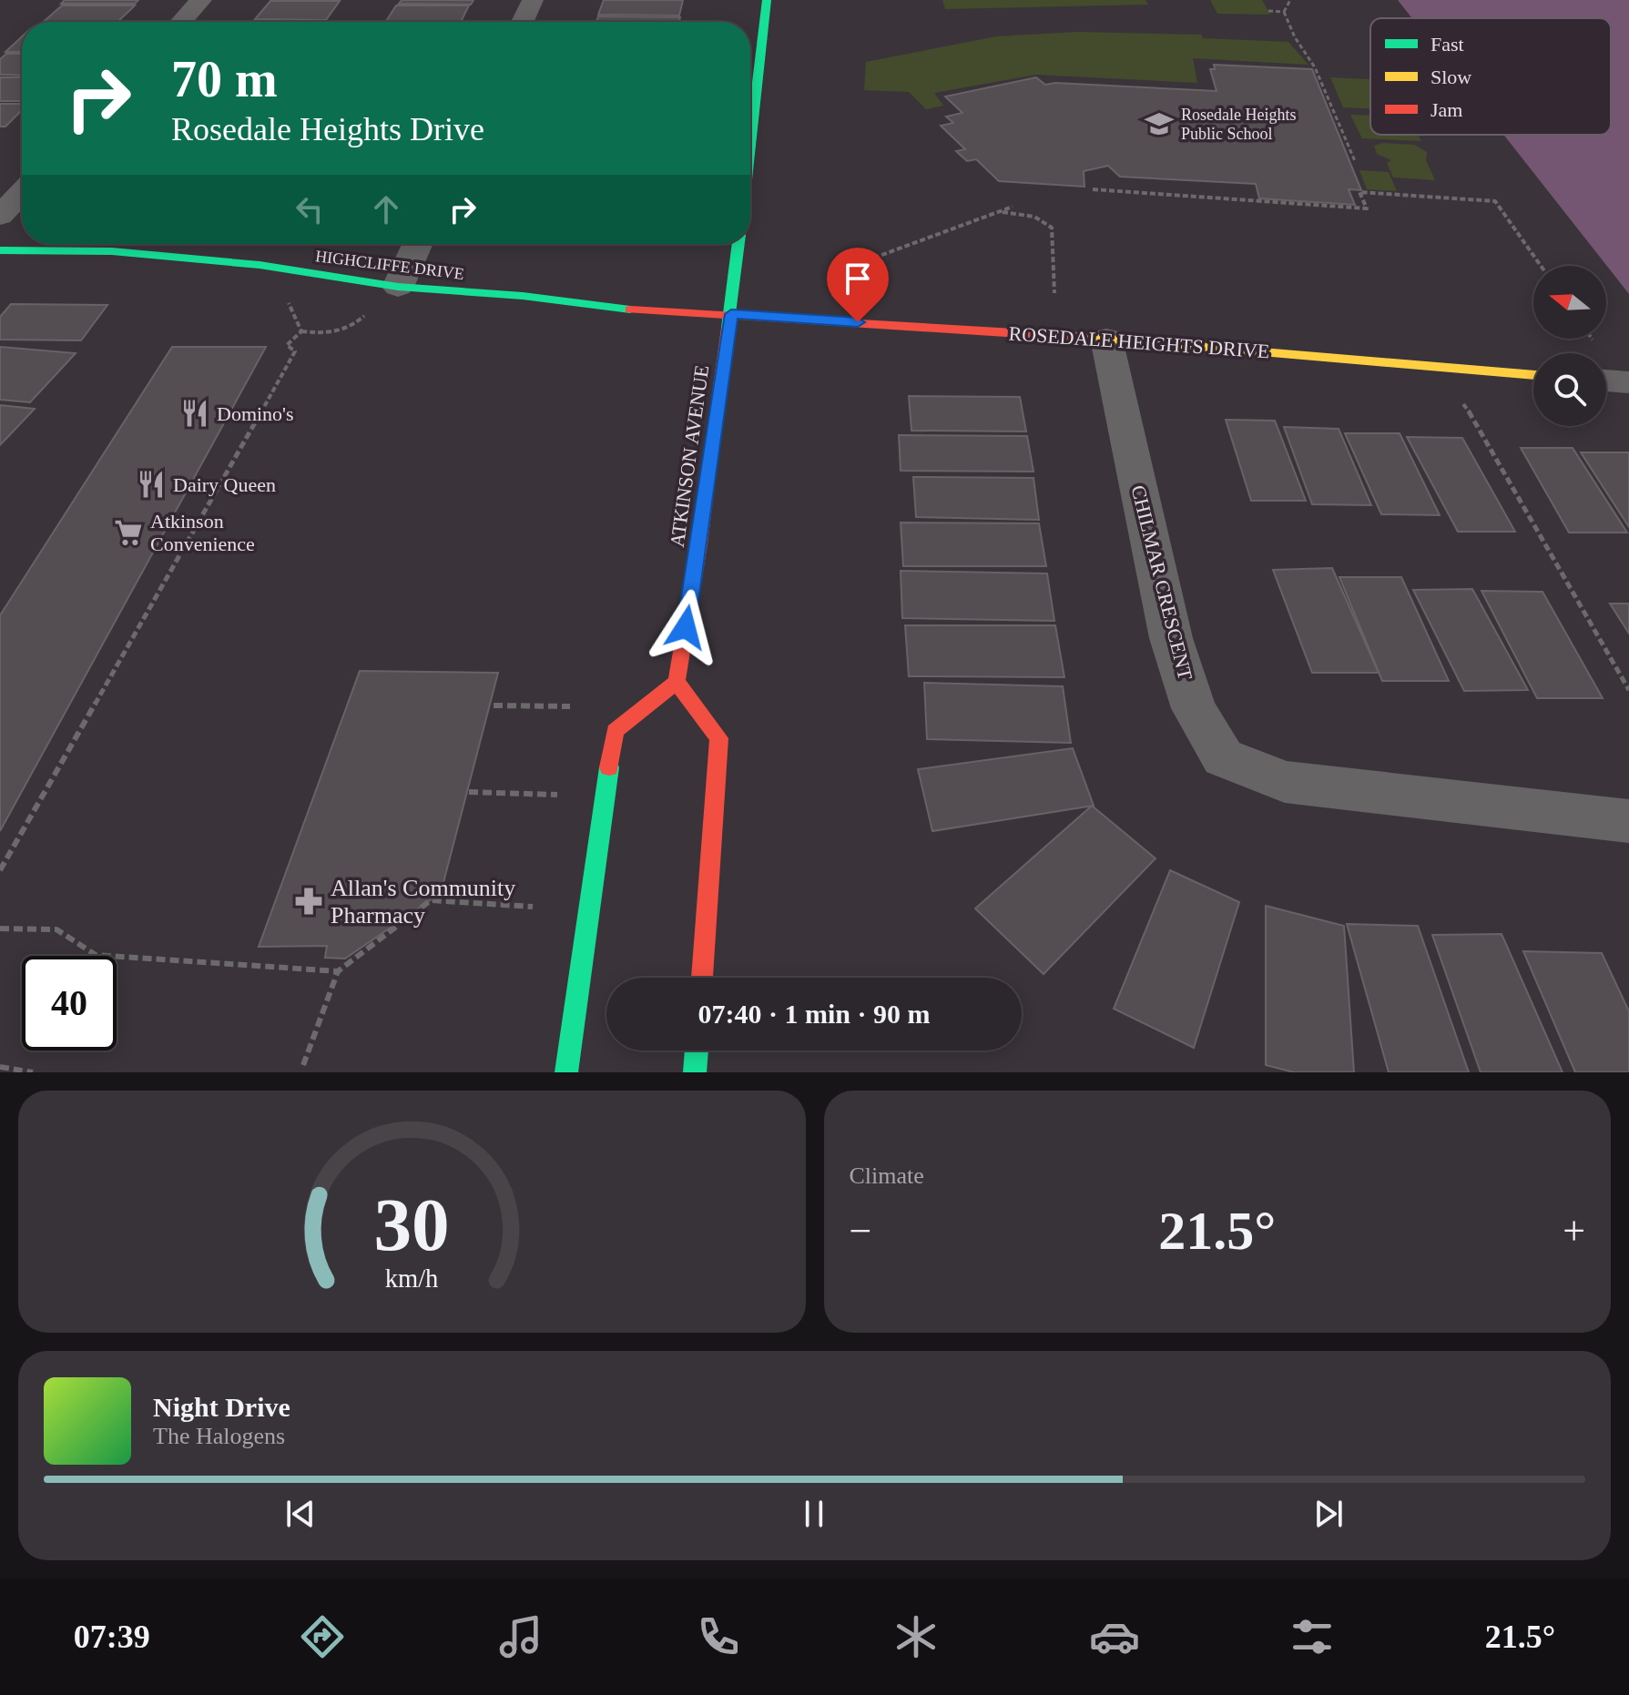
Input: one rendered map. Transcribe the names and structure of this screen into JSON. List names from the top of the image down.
{
  "streets": {
    "street": [
      "HIGHCLIFFE DRIVE",
      "ROSEDALE HEIGHTS DRIVE",
      "ATKINSON AVENUE",
      "CHILMAR CRESCENT"
    ]
  },
  "crossings": [
    ["HIGHCLIFFE DRIVE", "ROSEDALE HEIGHTS DRIVE"],
    ["HIGHCLIFFE DRIVE", "ATKINSON AVENUE"],
    ["ROSEDALE HEIGHTS DRIVE", "ATKINSON AVENUE"],
    ["ROSEDALE HEIGHTS DRIVE", "CHILMAR CRESCENT"]
  ],
  "places": {
    "school or university": ["Rosedale Heights Public School"],
    "restaurant": ["Domino's", "Dairy Queen"],
    "supermarket": ["Atkinson Convenience"],
    "pharmacy": ["Allan's Community Pharmacy"]
  },
  "legend": ["Fast", "Slow", "Jam"],
  "north": "left",
  "page": {
    "turn": ["70 m", "Rosedale Heights Drive"],
    "limit": "40",
    "trip": "07:40 · 1 min · 90 m",
    "tile": "Climate",
    "heat": ["−", "21.5°", "+"],
    "song": ["Night Drive", "The Halogens"],
    "tabs": ["07:39", "21.5°"],
    "gauge": ["30", "km/h"]
  }
}
